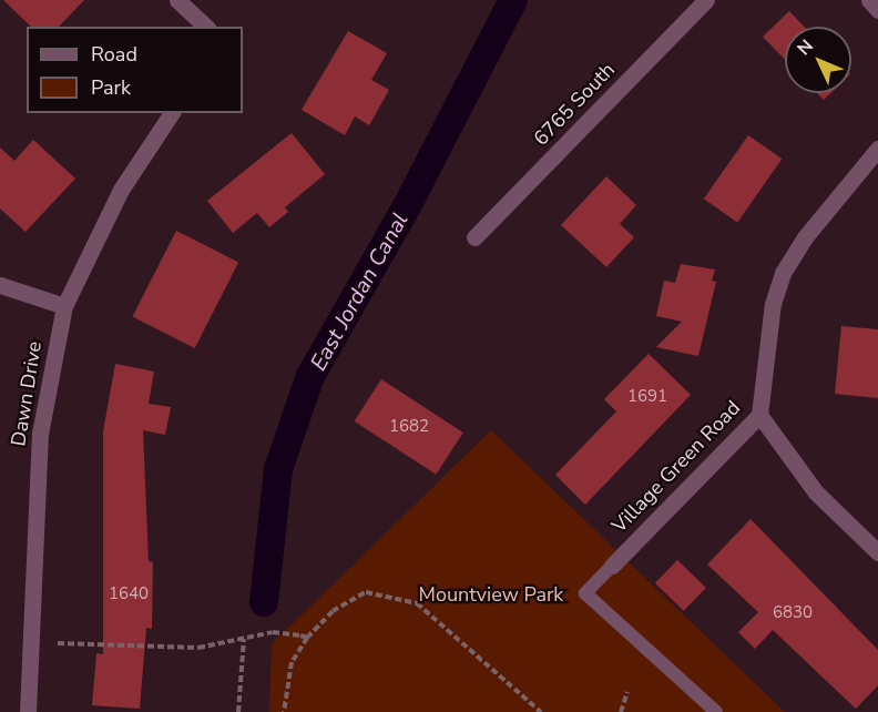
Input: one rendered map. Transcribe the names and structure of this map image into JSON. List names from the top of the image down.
{
  "streets": {
    "street": ["6765 South", "Dawn Drive", "Village Green Road"]
  },
  "water": ["East Jordan Canal"],
  "parks": ["Mountview Park"],
  "house_numbers": [
    "1691",
    "1682",
    "1640",
    "6830"
  ],
  "legend": ["Road", "Park"],
  "north": "top left"
}
